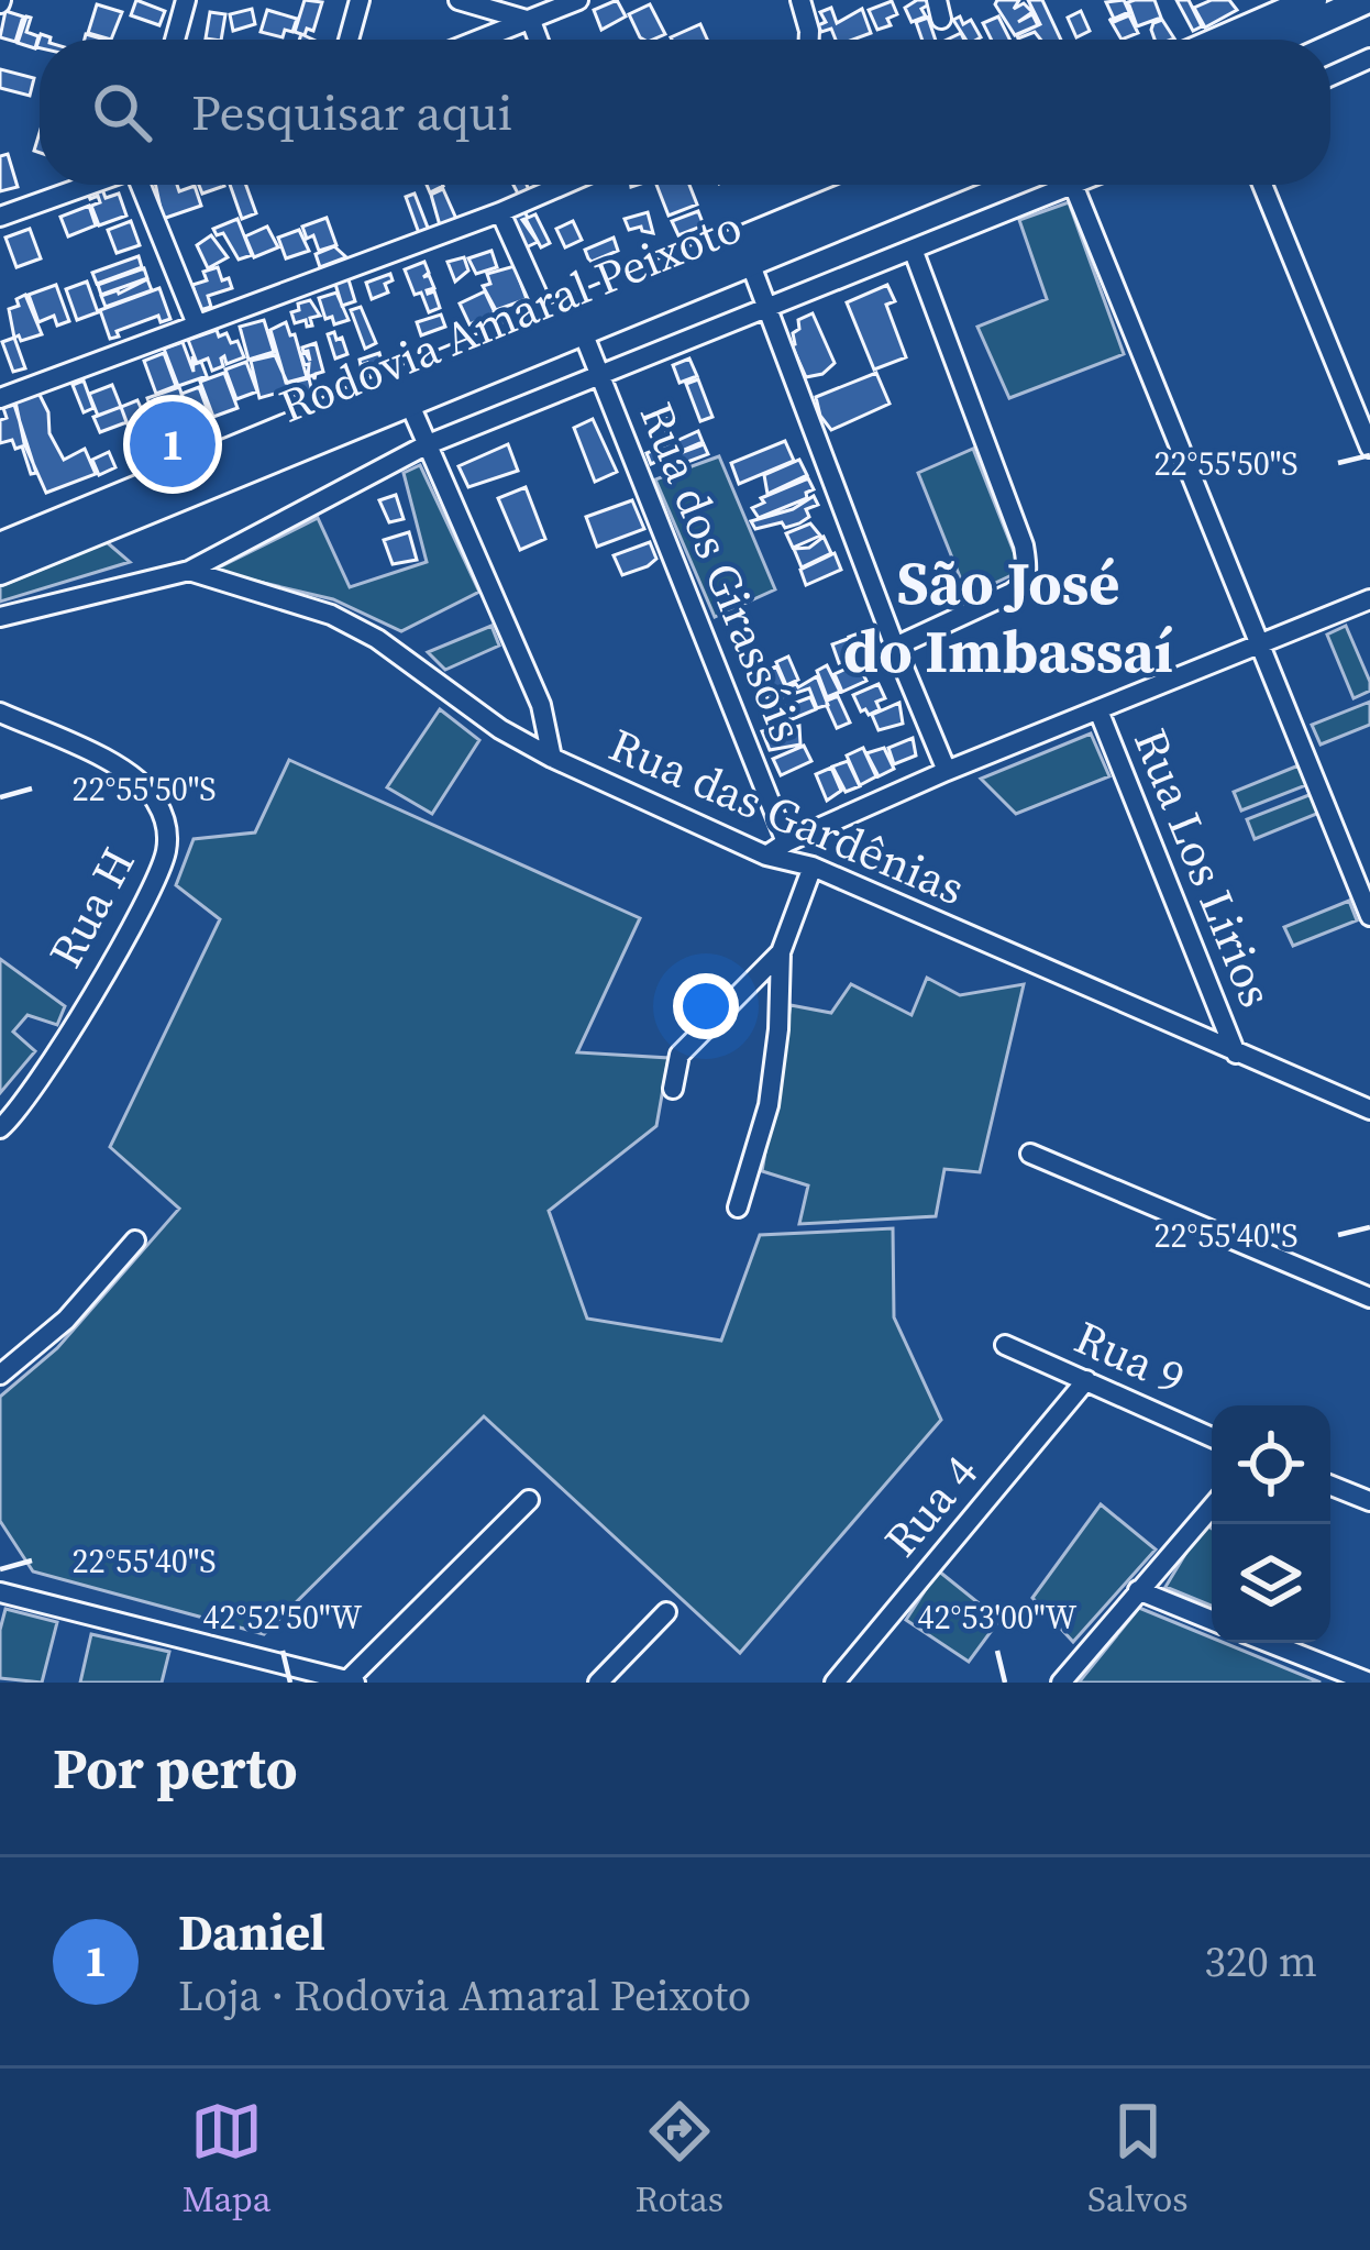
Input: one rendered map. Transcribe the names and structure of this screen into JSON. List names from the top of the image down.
{
  "streets": {
    "highway": ["Rodovia Amaral Peixoto"],
    "street": [
      "Rua dos Girassóis",
      "Rua das Gardênias",
      "Rua Los Lirios",
      "Rua H",
      "Rua 9",
      "Rua 4"
    ]
  },
  "crossings": [
    ["Rodovia Amaral Peixoto", "Rua dos Girassóis"],
    ["Rua das Gardênias", "Rua Los Lirios"],
    ["Rua 9", "Rua 4"]
  ],
  "districts": ["São José do Imbassaí"],
  "page": {
    "search": "Pesquisar aqui",
    "pins": "1",
    "heading": "Por perto",
    "list": [
      {
        "mark": "1",
        "name": "Daniel",
        "note": "Loja · Rodovia Amaral Peixoto",
        "value": "320 m"
      }
    ],
    "nav": ["Mapa", "Rotas", "Salvos"]
  },
  "coordinates": [
    "22°55'50\"S",
    "22°55'40\"S",
    "42°52'50\"W",
    "42°53'00\"W"
  ]
}
